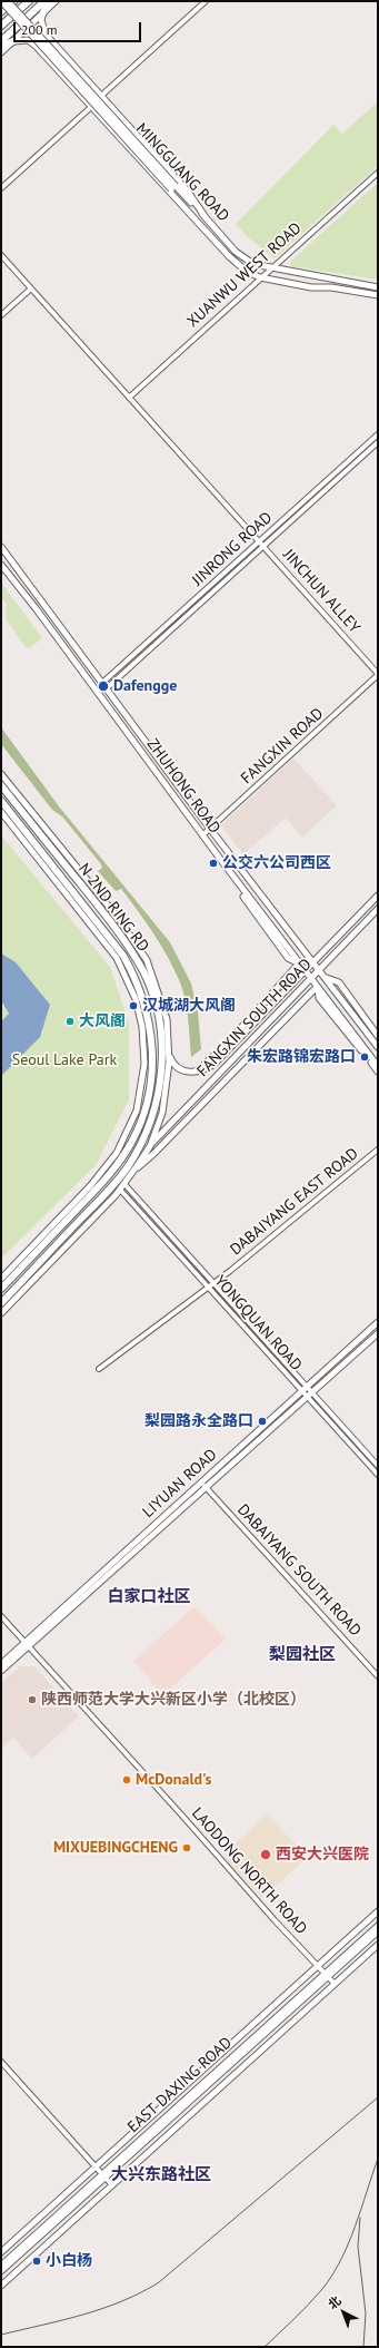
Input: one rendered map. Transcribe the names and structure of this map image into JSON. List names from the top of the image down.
{
  "streets": {
    "highway": ["N 2ND RING RD"],
    "main road": [
      "MINGGUANG ROAD",
      "ZHUHONG ROAD",
      "FANGXIN SOUTH ROAD",
      "LIYUAN ROAD",
      "EAST DAXING ROAD"
    ],
    "street": [
      "XUANWU WEST ROAD",
      "JINRONG ROAD",
      "JINCHUN ALLEY",
      "FANGXIN ROAD",
      "DABAIYANG EAST ROAD",
      "YONGQUAN ROAD",
      "DABAIYANG SOUTH ROAD",
      "LAODONG NORTH ROAD"
    ]
  },
  "crossings": [
    ["MINGGUANG ROAD", "XUANWU WEST ROAD"],
    ["JINRONG ROAD", "JINCHUN ALLEY"],
    ["JINRONG ROAD", "ZHUHONG ROAD"],
    ["JINCHUN ALLEY", "FANGXIN ROAD"],
    ["FANGXIN ROAD", "ZHUHONG ROAD"],
    ["ZHUHONG ROAD", "FANGXIN SOUTH ROAD"],
    ["DABAIYANG EAST ROAD", "YONGQUAN ROAD"],
    ["YONGQUAN ROAD", "LIYUAN ROAD"],
    ["LIYUAN ROAD", "DABAIYANG SOUTH ROAD"],
    ["LIYUAN ROAD", "LAODONG NORTH ROAD"],
    ["LAODONG NORTH ROAD", "EAST DAXING ROAD"]
  ],
  "districts": ["白家口社区", "梨园社区", "大兴东路社区"],
  "parks": ["Seoul Lake Park"],
  "places": [
    "Dafengge",
    "公交六公司西区",
    "汉城湖大风阁",
    "大风阁",
    "朱宏路锦宏路口",
    "梨园路永全路口",
    "陕西师范大学大兴新区小学（北校区）",
    "McDonald's",
    "MIXUEBINGCHENG",
    "西安大兴医院",
    "小白杨"
  ],
  "scale_bar": "200 m",
  "north": "top left"
}
